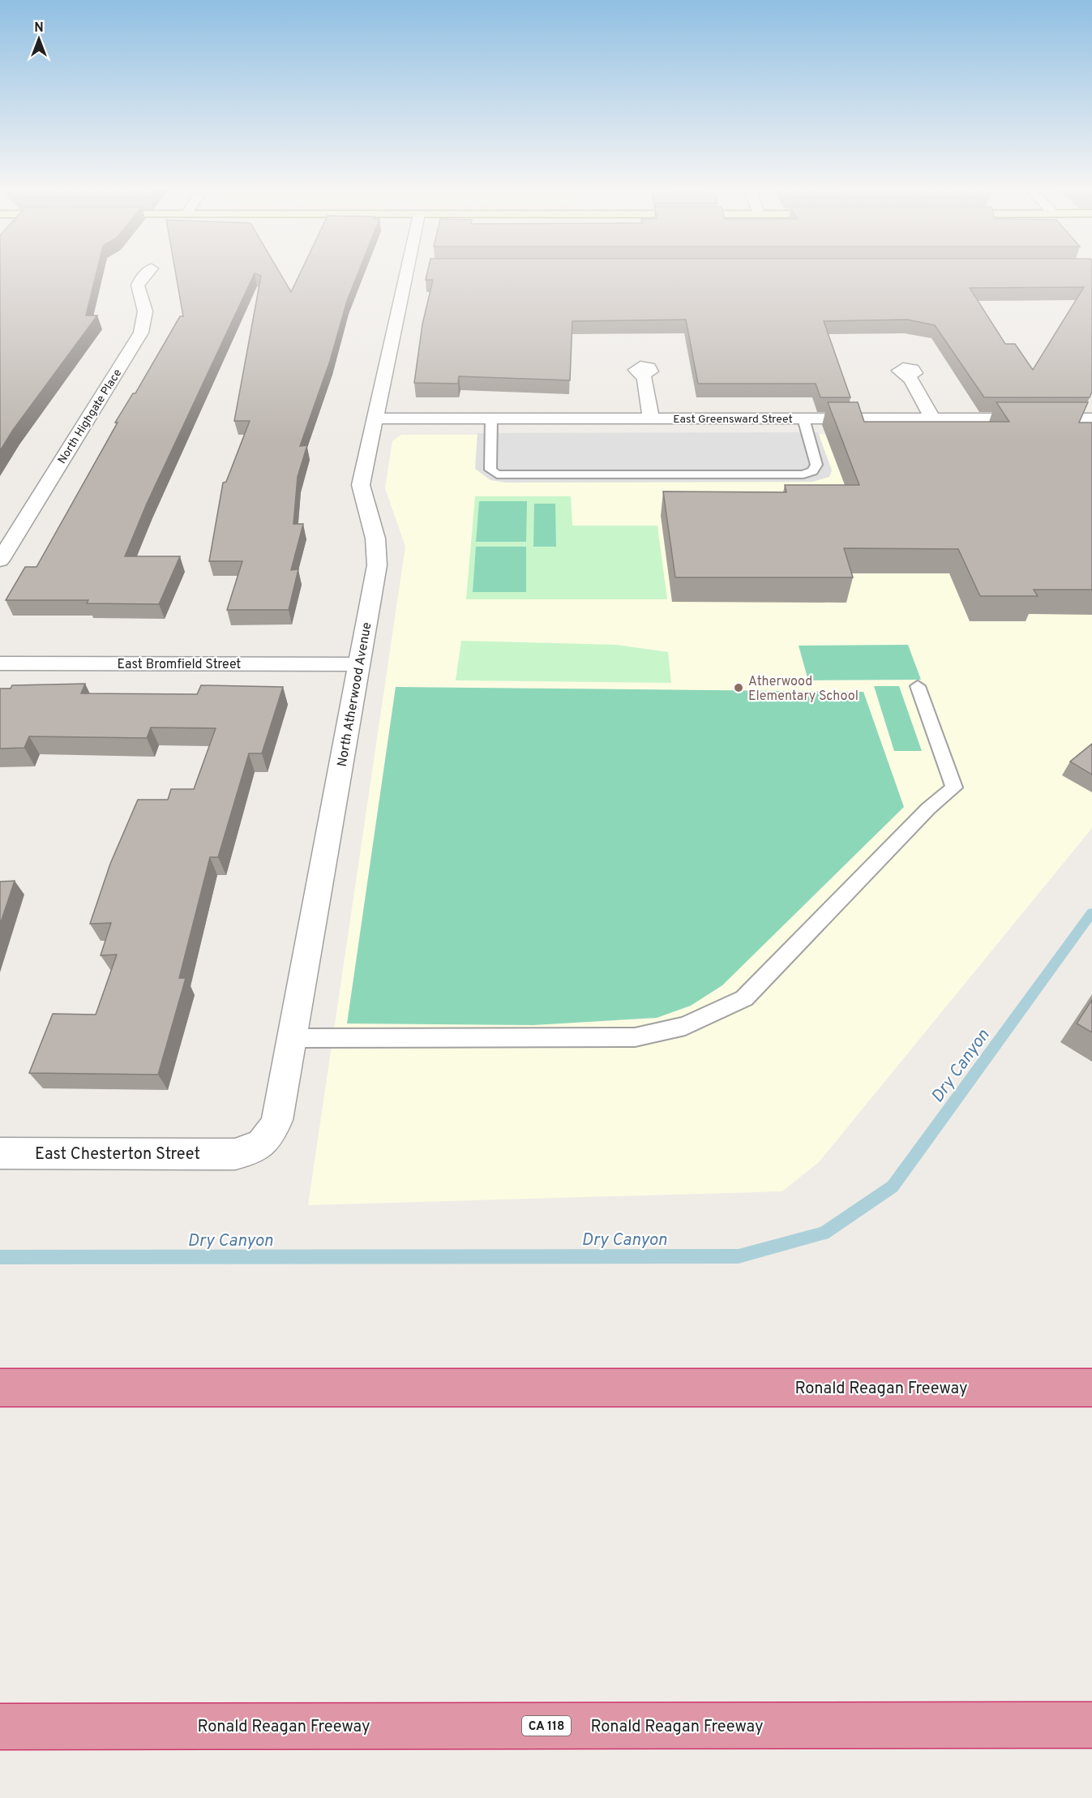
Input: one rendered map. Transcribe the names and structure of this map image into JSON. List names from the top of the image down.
{
  "streets": {
    "highway": ["Ronald Reagan Freeway", "CA 118"],
    "street": [
      "North Highgate Place",
      "East Greensward Street",
      "East Bromfield Street",
      "North Atherwood Avenue",
      "East Chesterton Street"
    ]
  },
  "crossings": [
    ["East Greensward Street", "North Atherwood Avenue"],
    ["East Bromfield Street", "North Atherwood Avenue"],
    ["North Atherwood Avenue", "East Chesterton Street"]
  ],
  "water": ["Dry Canyon"],
  "places": ["Atherwood Elementary School"],
  "north": "top"
}
